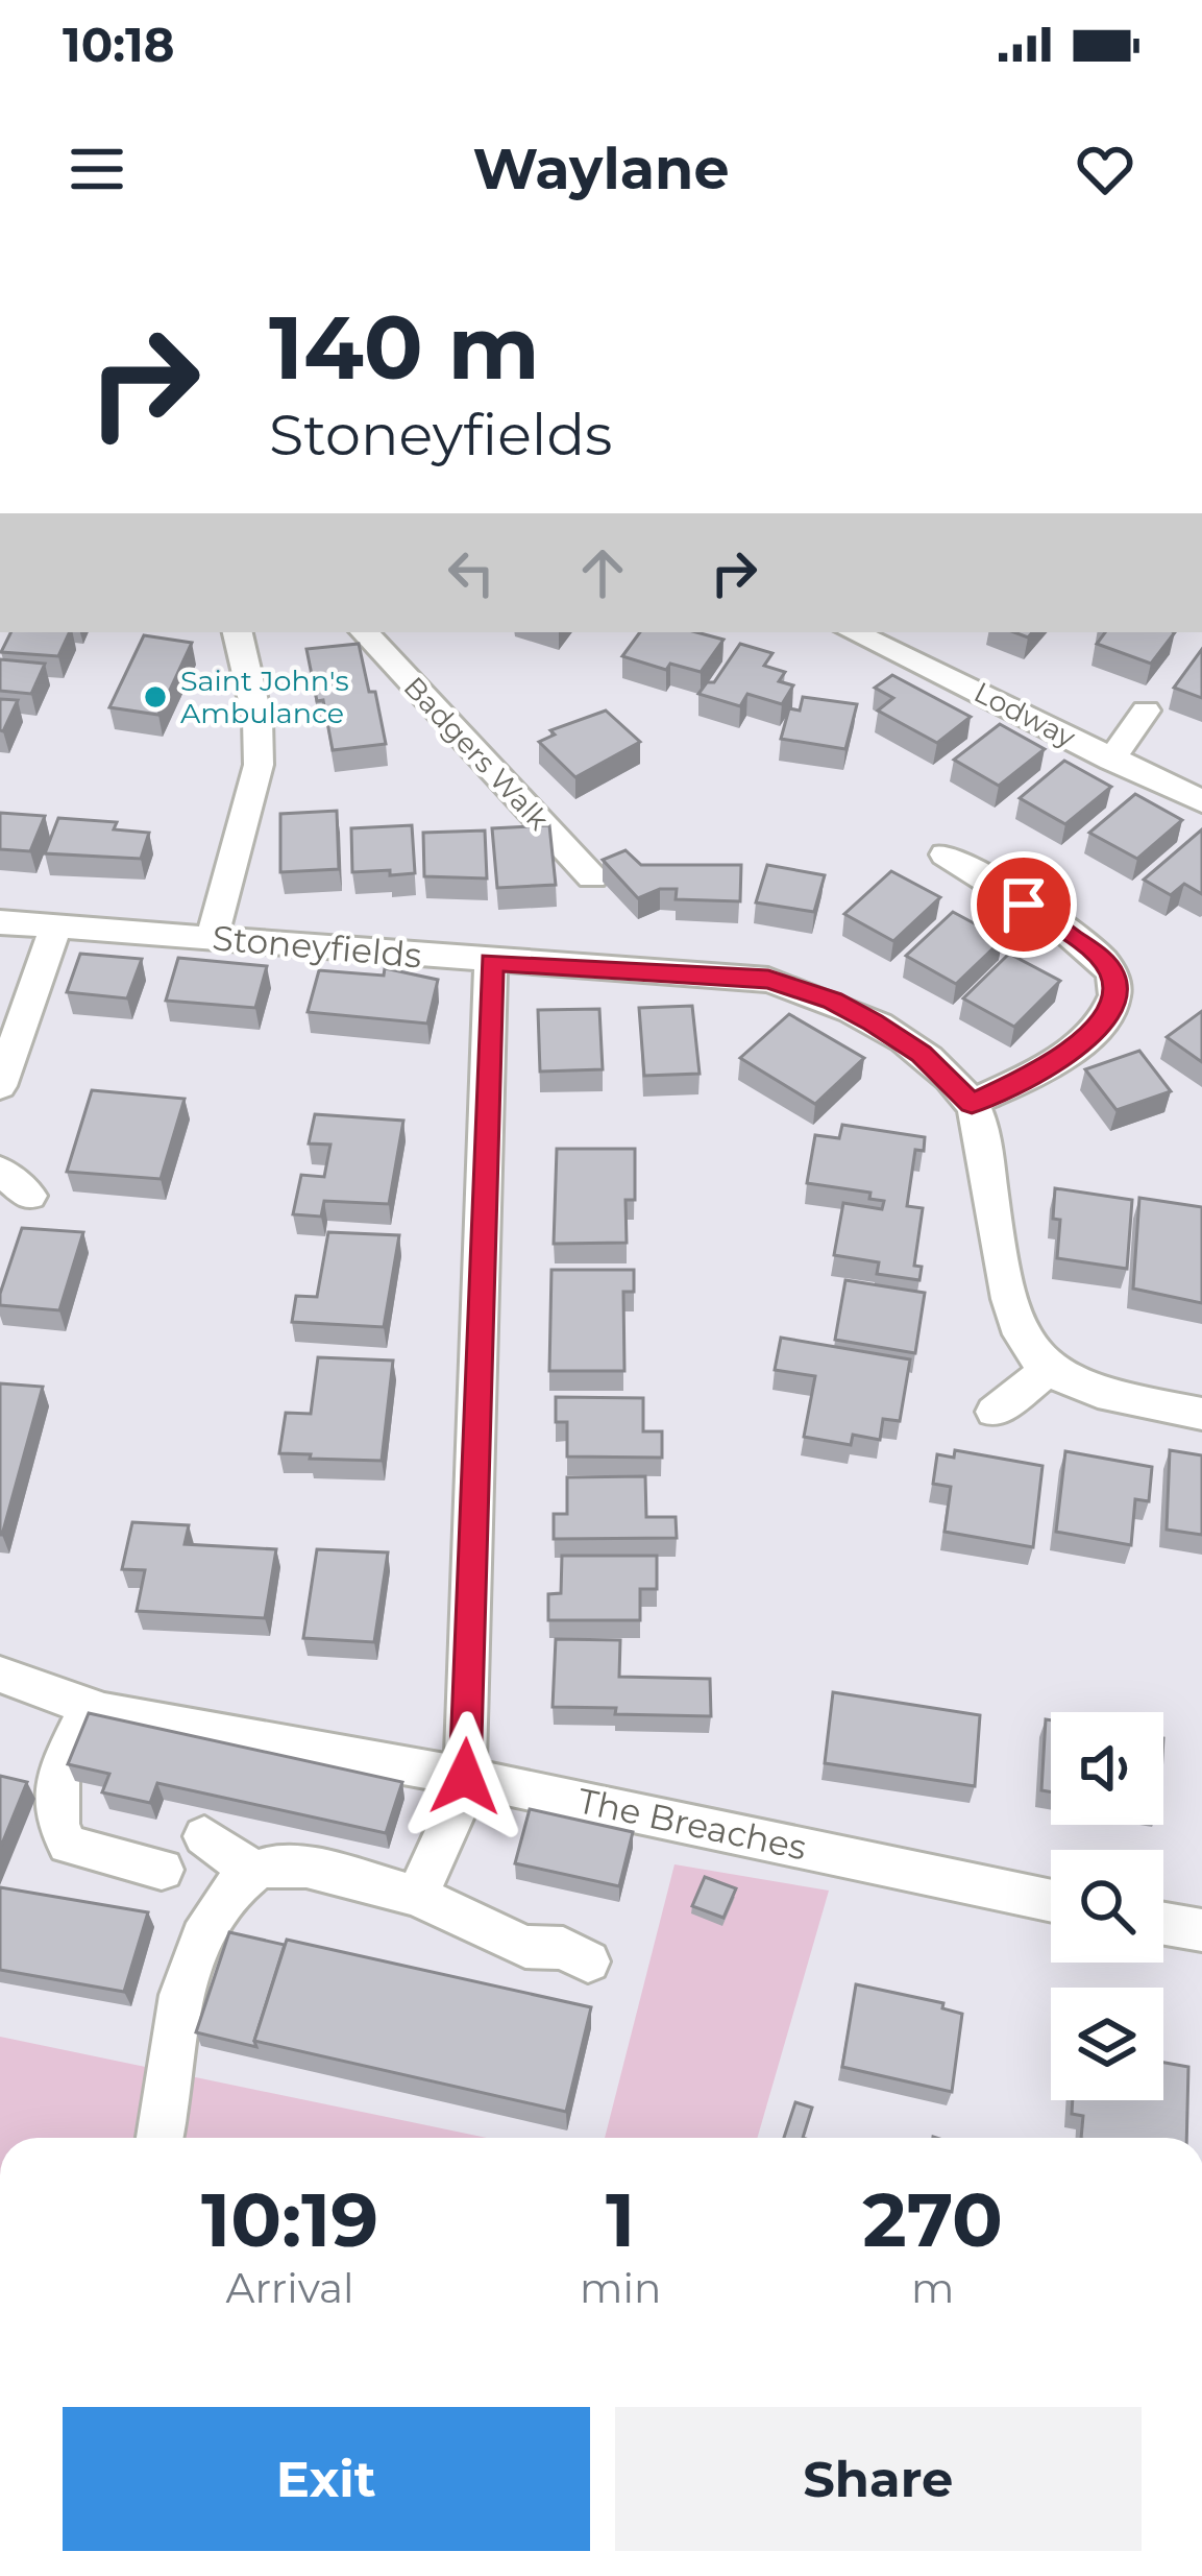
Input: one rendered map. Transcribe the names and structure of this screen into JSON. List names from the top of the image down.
{
  "streets": {
    "street": [
      "Lodway",
      "Badgers Walk",
      "Stoneyfields",
      "The Breaches"
    ]
  },
  "places": ["Saint John's Ambulance"],
  "page": {
    "status": "10:18",
    "header": "Waylane",
    "turn": ["140 m", "Stoneyfields"],
    "eta": [
      "10:19",
      "Arrival",
      "1",
      "min",
      "270",
      "m"
    ],
    "buttons": ["Exit", "Share"]
  }
}
